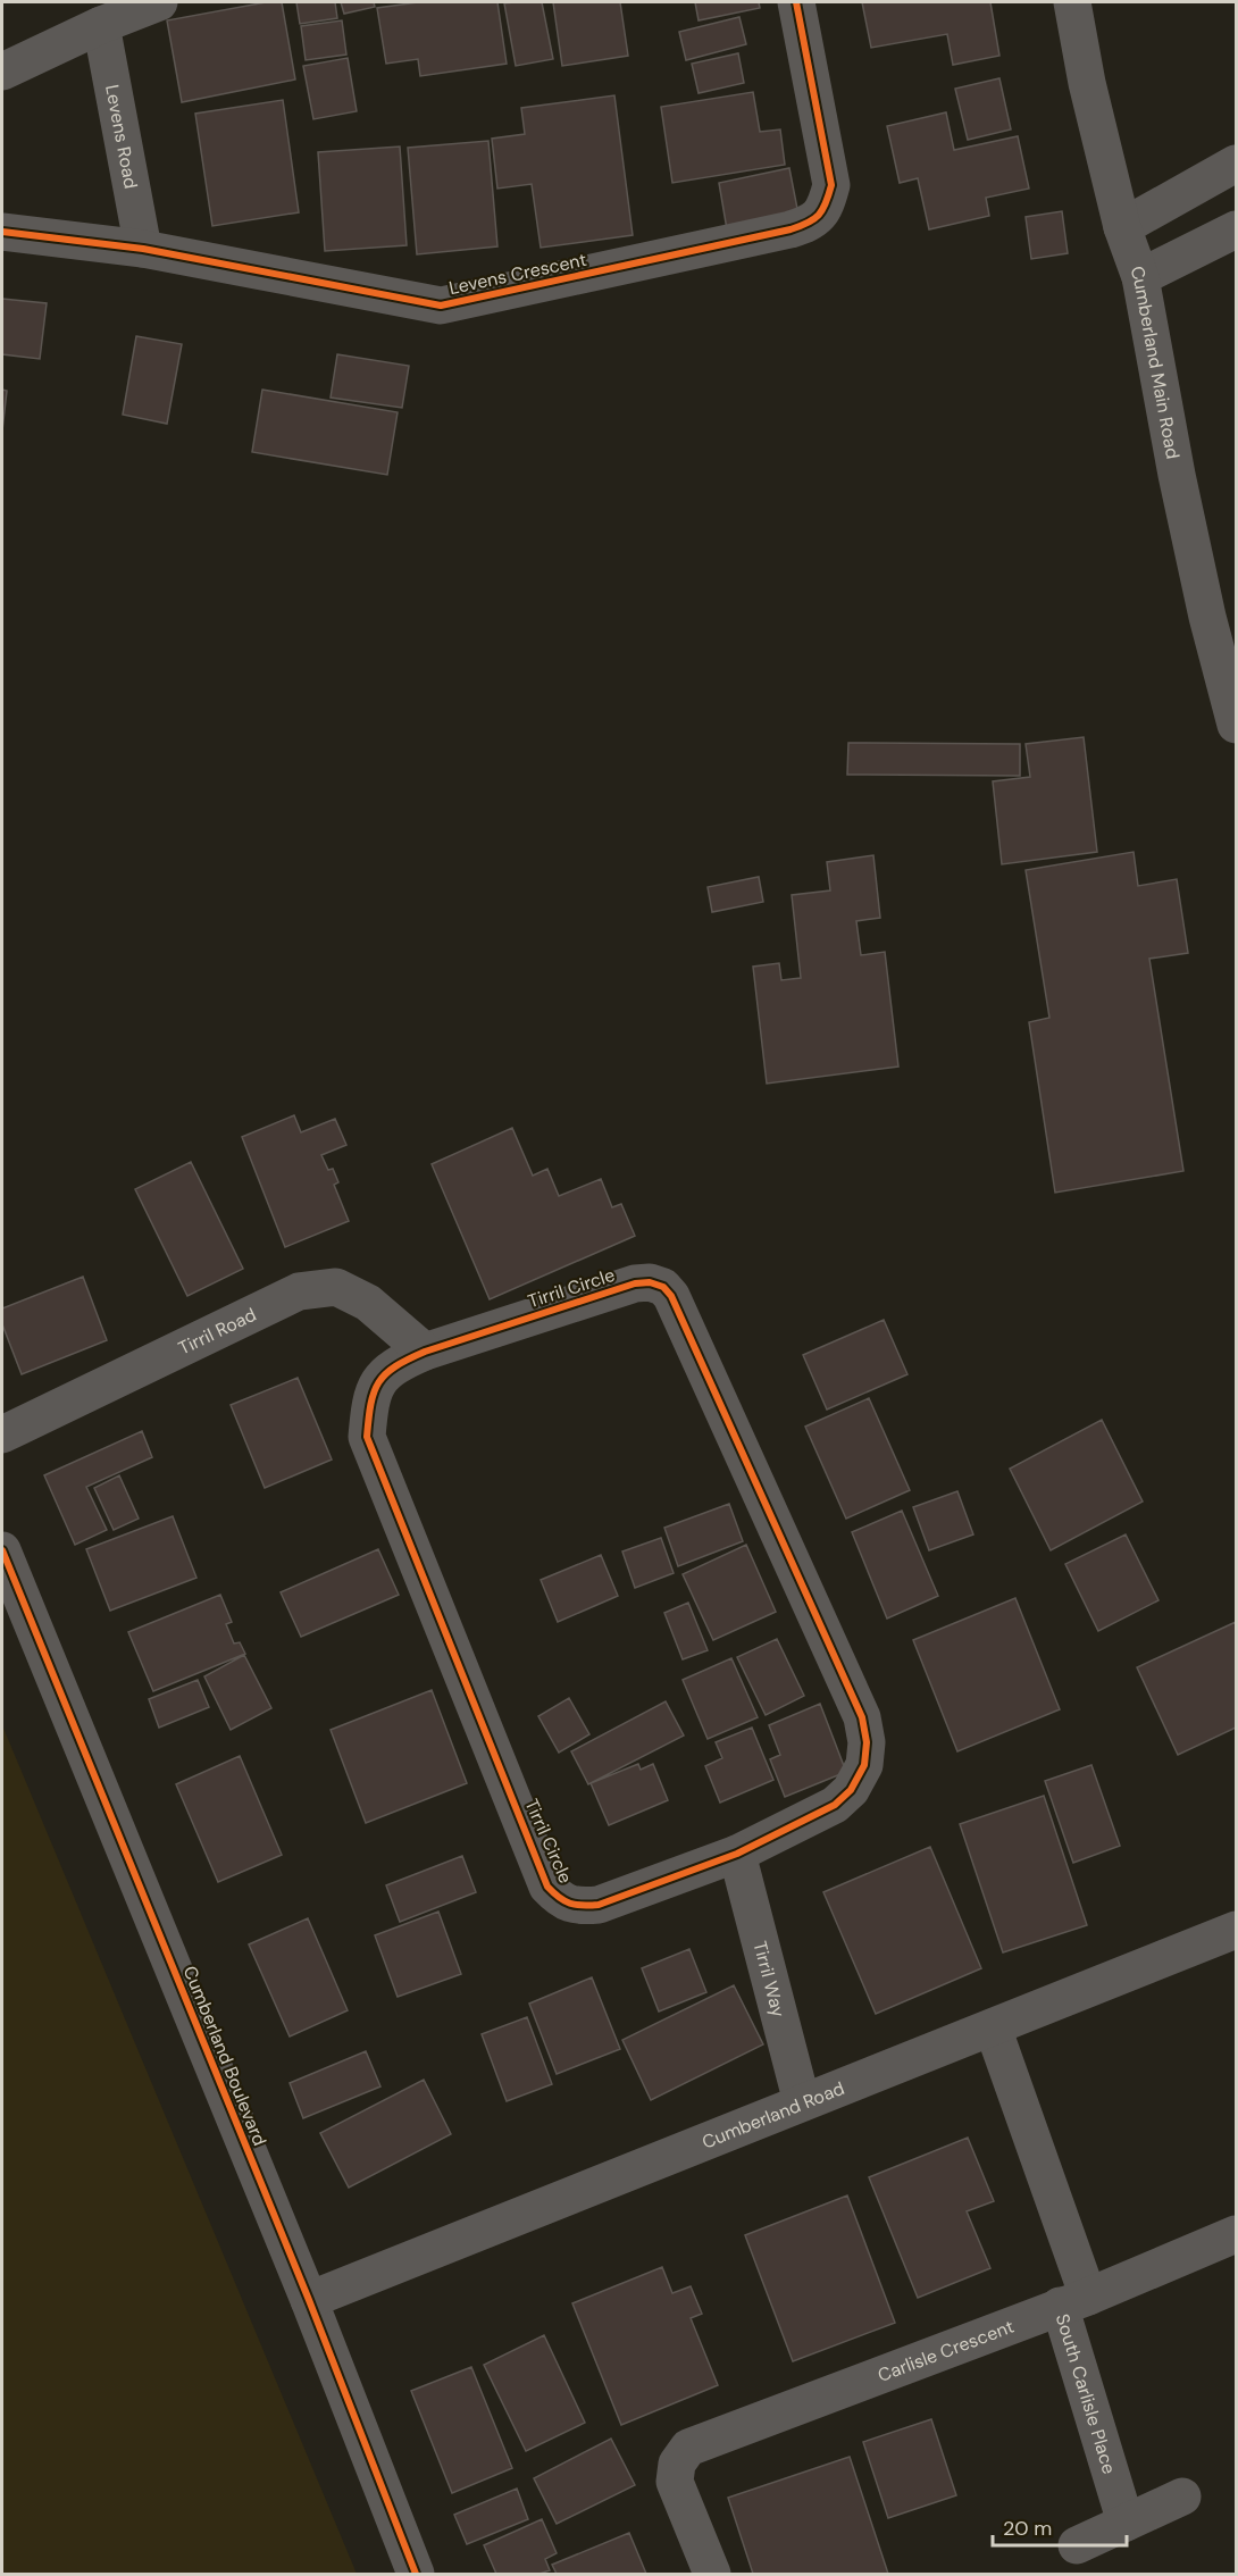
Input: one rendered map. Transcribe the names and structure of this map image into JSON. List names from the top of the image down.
{
  "streets": {
    "street": [
      "Levens Road",
      "Levens Crescent",
      "Cumberland Main Road",
      "Tirril Circle",
      "Tirril Road",
      "Tirril Way",
      "Cumberland Boulevard",
      "Cumberland Road",
      "Carlisle Crescent",
      "South Carlisle Place"
    ]
  },
  "crossings": [
    ["Levens Road", "Levens Crescent"],
    ["Tirril Circle", "Tirril Road"],
    ["Tirril Circle", "Tirril Way"],
    ["Tirril Way", "Cumberland Road"],
    ["Cumberland Boulevard", "Cumberland Road"],
    ["Cumberland Road", "South Carlisle Place"],
    ["Carlisle Crescent", "South Carlisle Place"]
  ],
  "scale_bar": "20 m"
}
